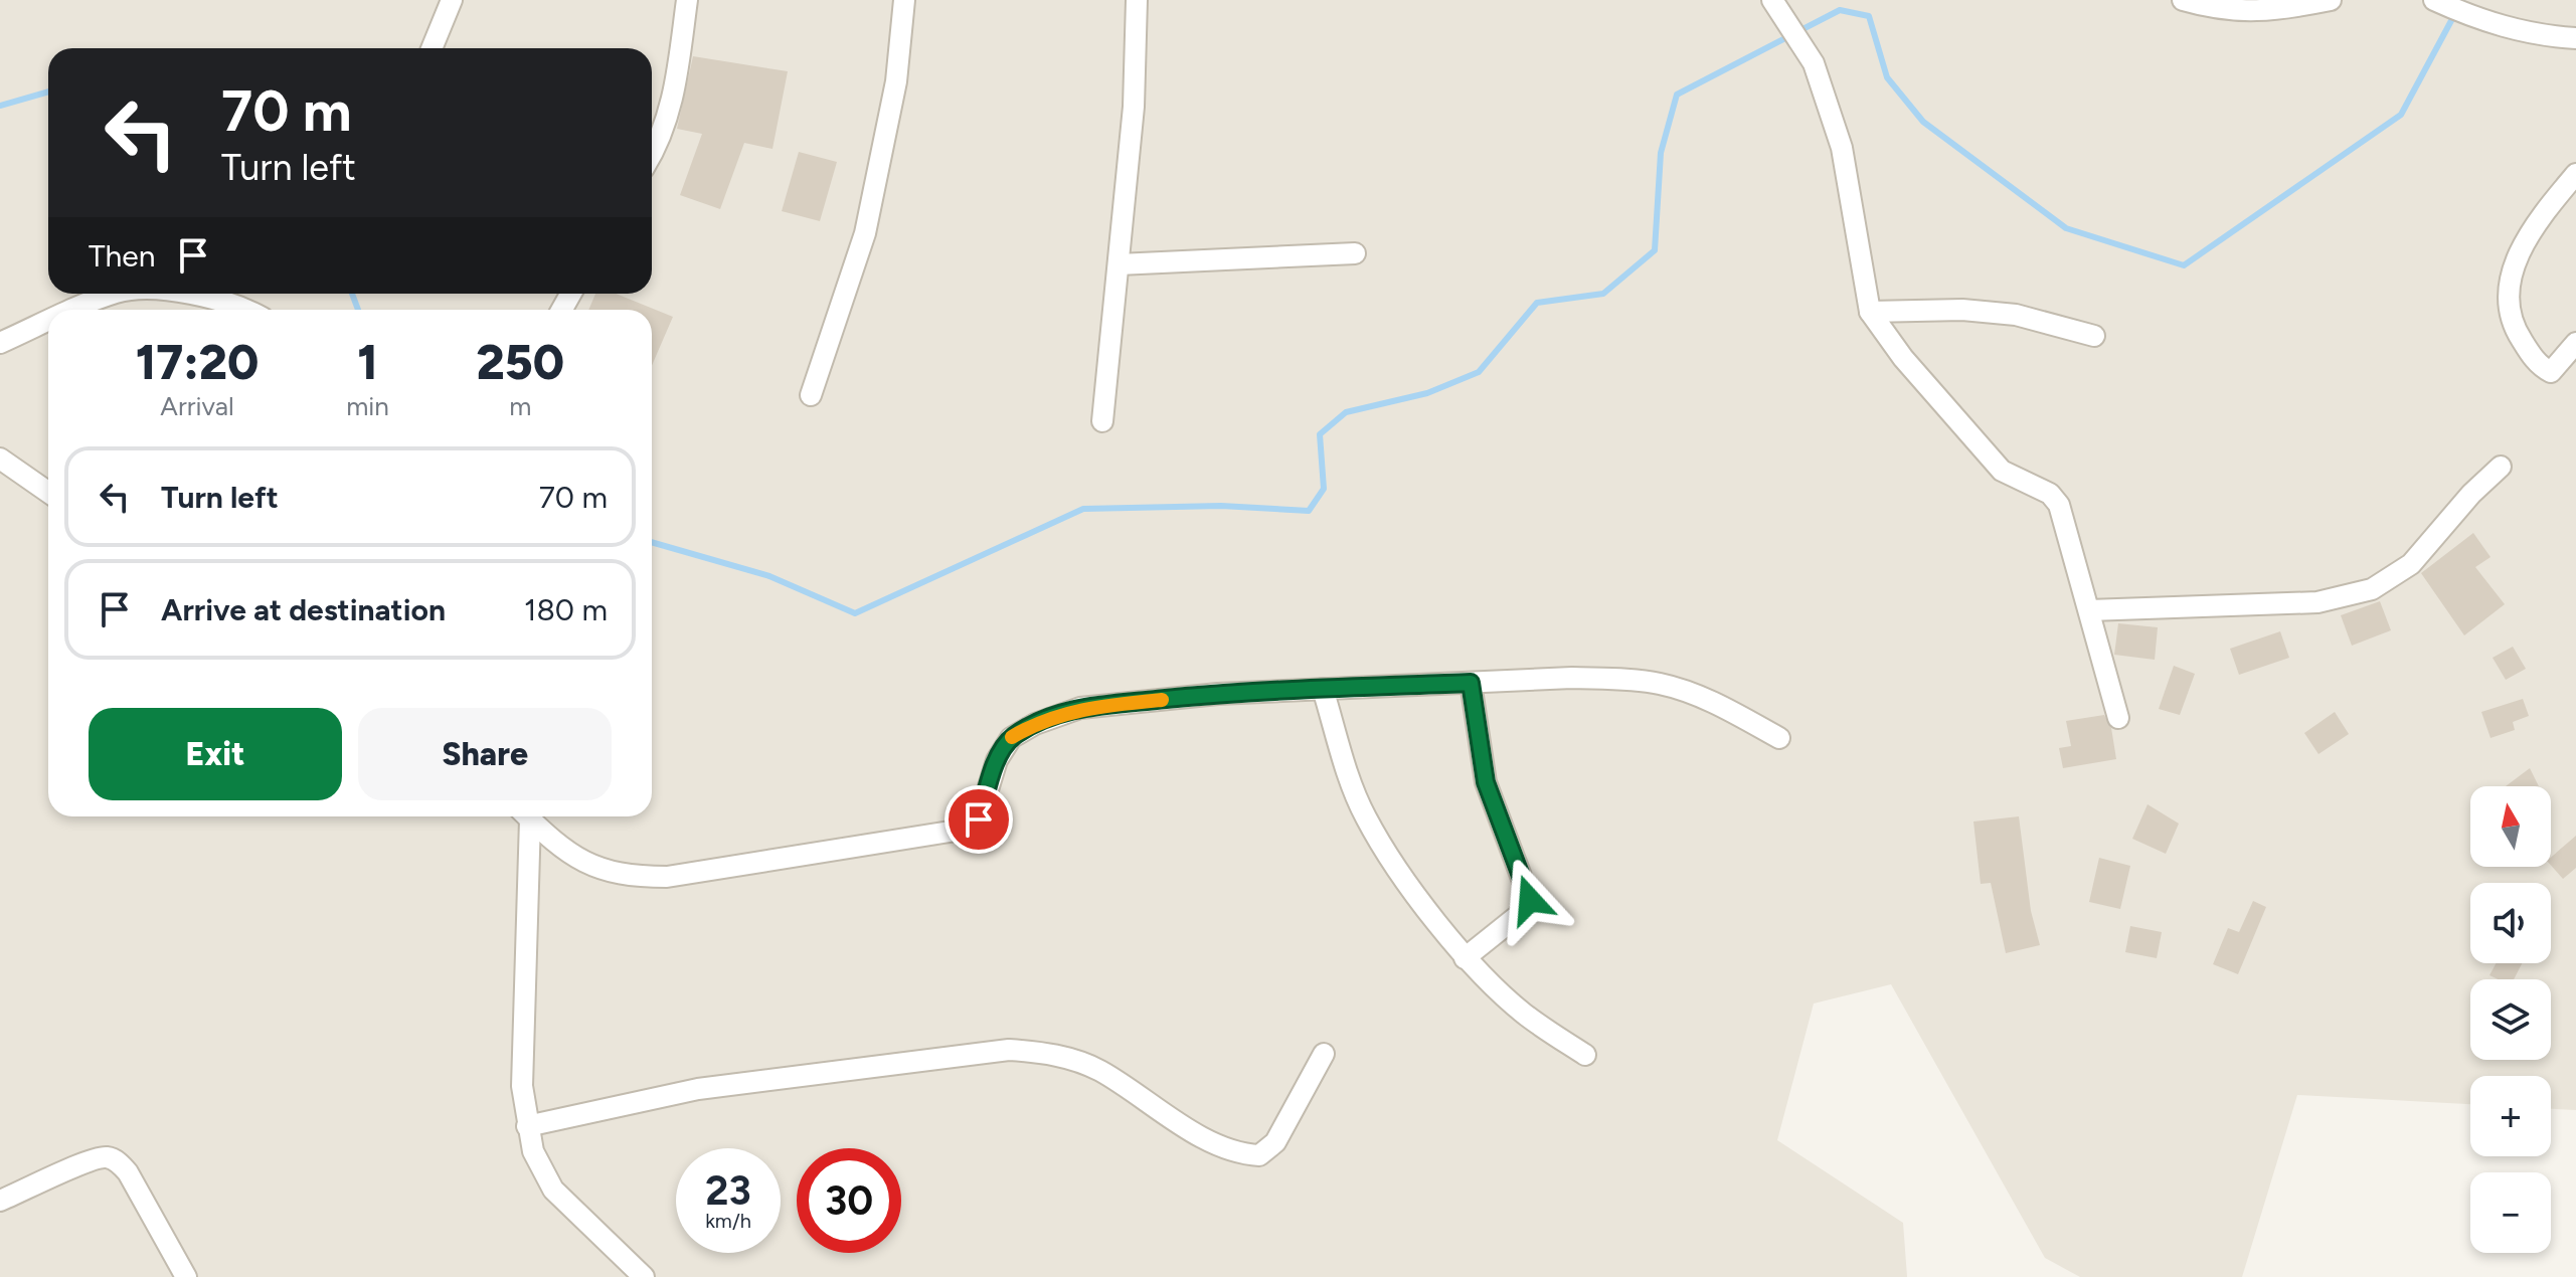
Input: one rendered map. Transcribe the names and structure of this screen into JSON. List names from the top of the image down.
{
  "north": "top",
  "page": {
    "turn": ["70 m", "Turn left"],
    "then": "Then",
    "eta": [
      "17:20",
      "Arrival",
      "1",
      "min",
      "250",
      "m"
    ],
    "list": [
      {
        "name": "Turn left",
        "value": "70 m"
      },
      {
        "name": "Arrive at destination",
        "value": "180 m"
      }
    ],
    "buttons": ["Exit", "Share"],
    "map_buttons": ["+", "−"],
    "speed": "23 km/h",
    "limit": "30"
  }
}
